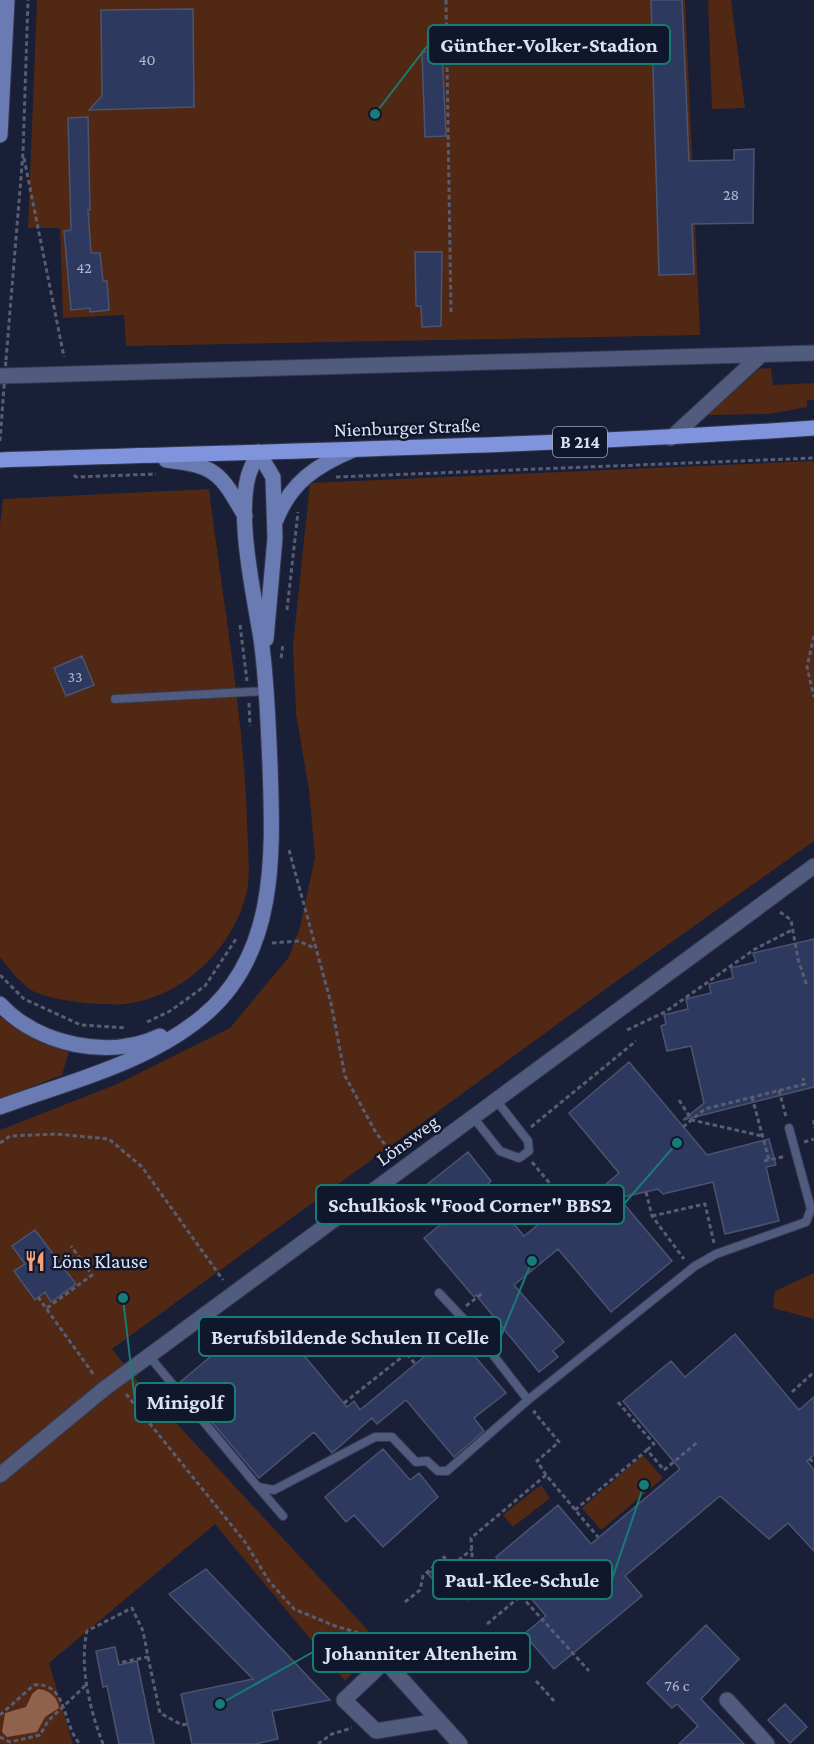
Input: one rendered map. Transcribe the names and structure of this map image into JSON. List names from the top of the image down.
{
  "streets": {
    "main road": ["Nienburger Straße", "B 214"],
    "street": ["Lönsweg"]
  },
  "places": {
    "other": [
      "Günther-Volker-Stadion",
      "Schulkiosk \"Food Corner\" BBS2",
      "Berufsbildende Schulen II Celle",
      "Minigolf",
      "Paul-Klee-Schule",
      "Johanniter Altenheim"
    ],
    "restaurant": ["Löns Klause"]
  },
  "house_numbers": [
    "40",
    "28",
    "42",
    "33",
    "76 c"
  ]
}
